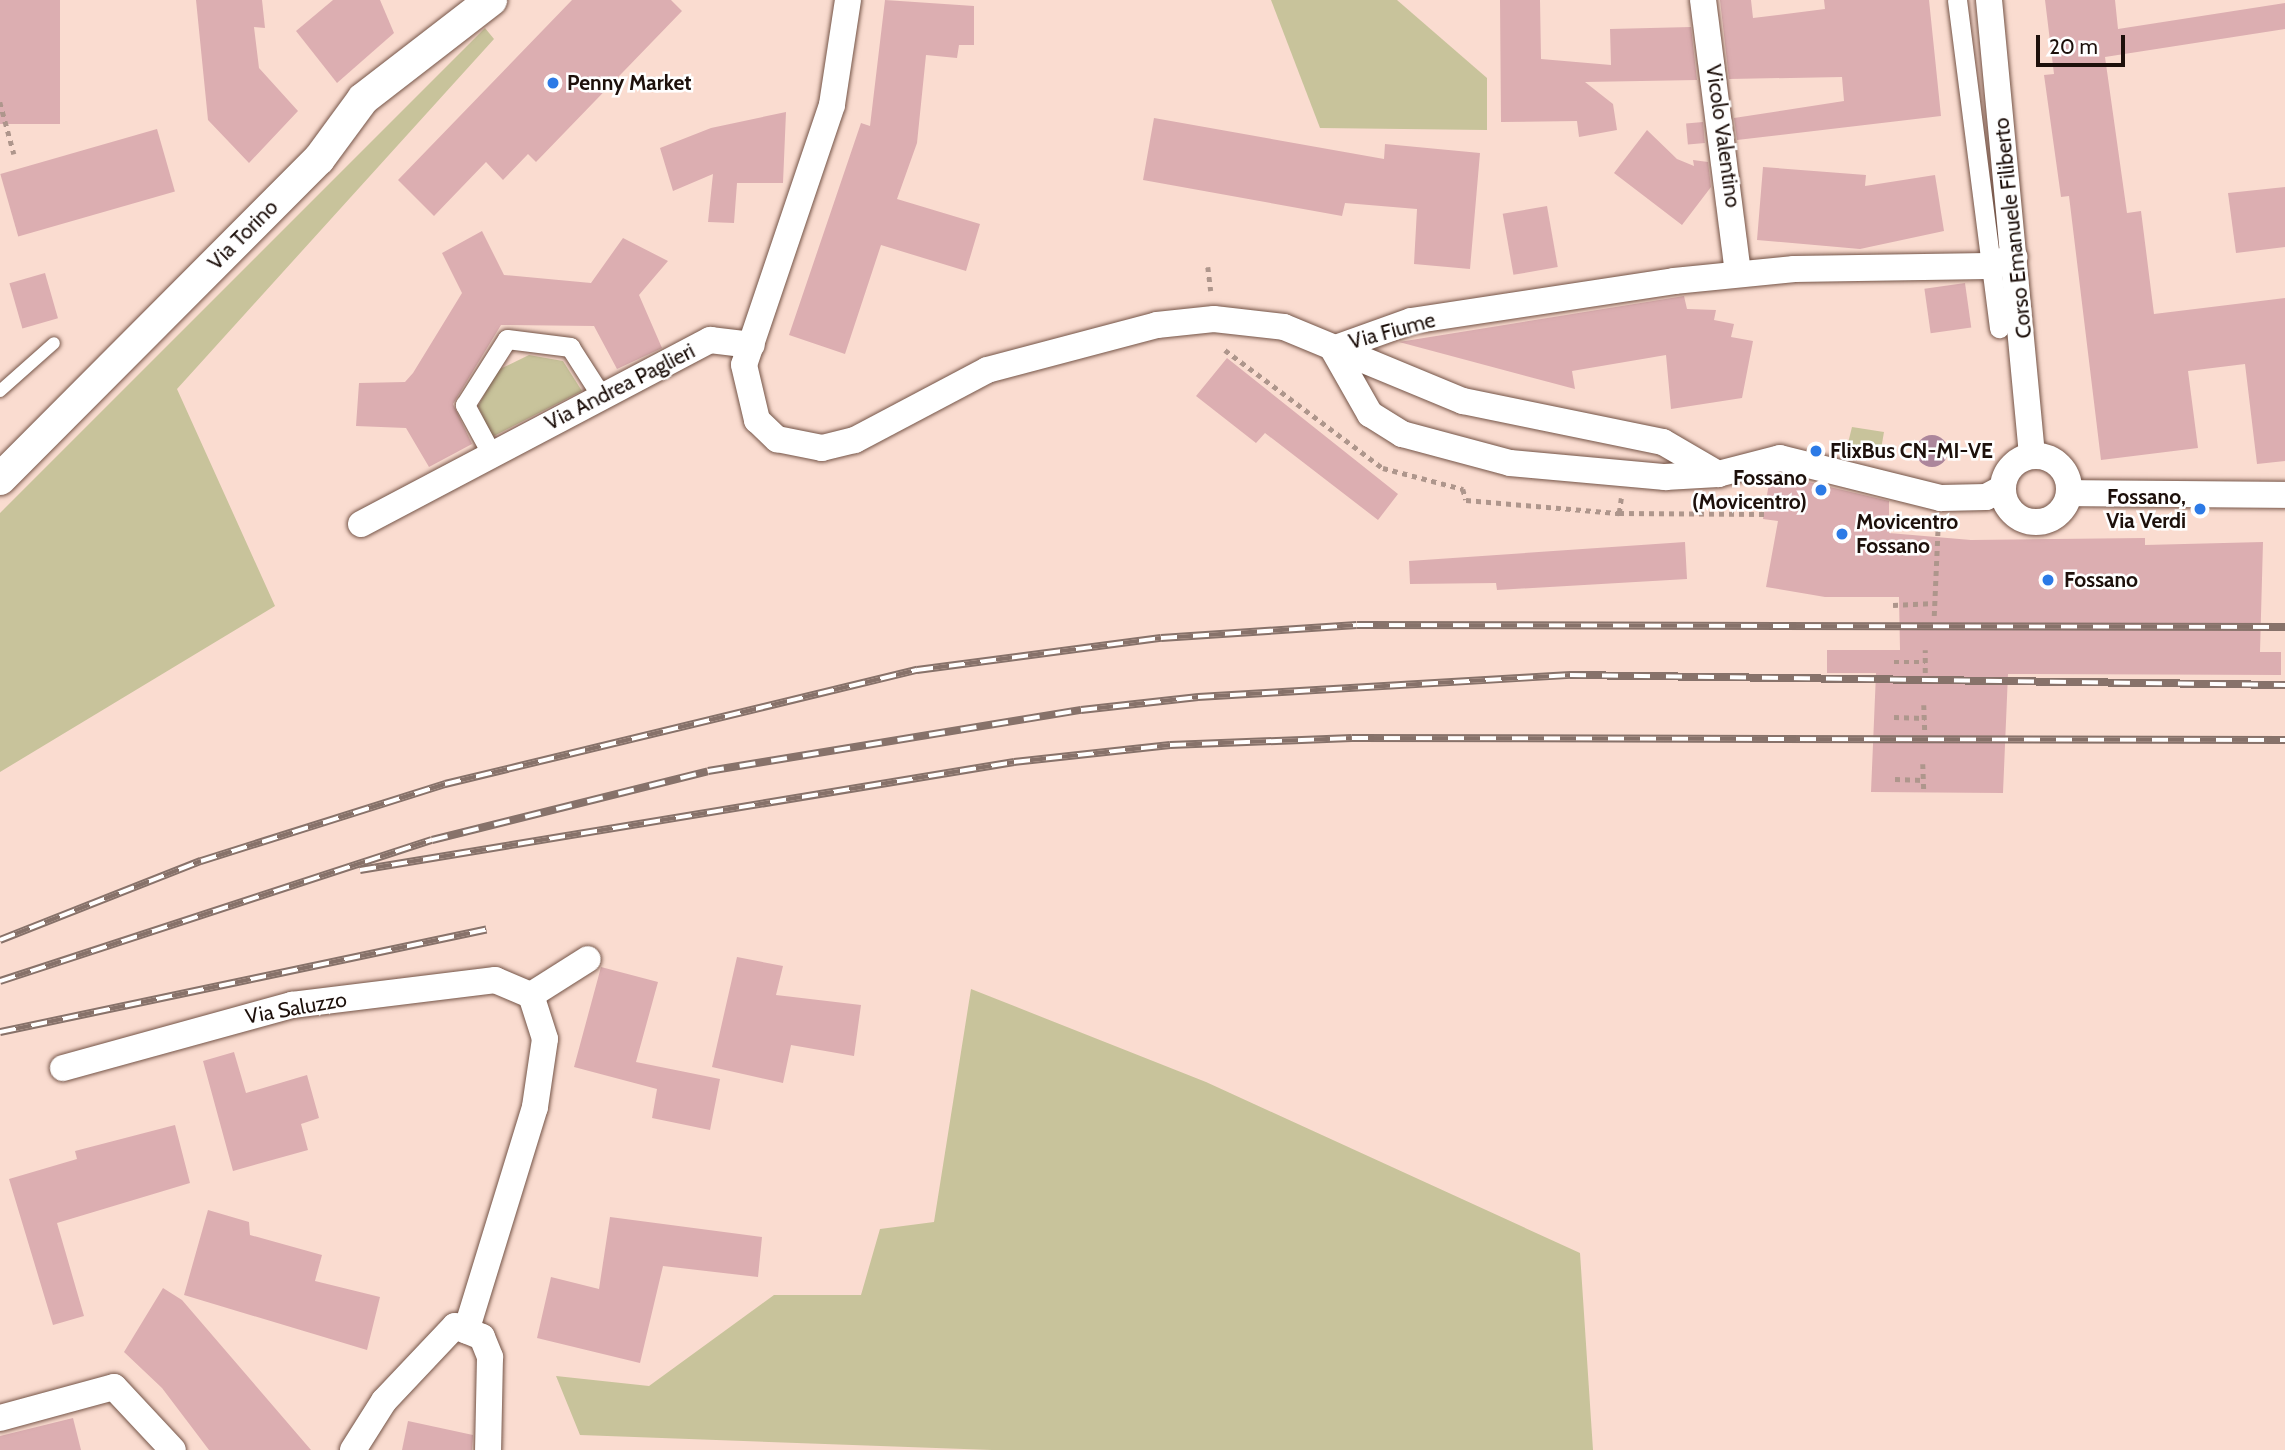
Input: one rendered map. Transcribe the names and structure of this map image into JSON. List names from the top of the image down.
{
  "streets": {
    "street": [
      "Vicolo Valentino",
      "Corso Emanuele Filiberto",
      "Via Torino",
      "Via Fiume",
      "Via Andrea Paglieri",
      "Via Saluzzo"
    ]
  },
  "crossings": [
    ["Vicolo Valentino", "Via Fiume"],
    ["Corso Emanuele Filiberto", "Via Fiume"],
    ["Via Fiume", "Via Andrea Paglieri"]
  ],
  "places": [
    "Penny Market",
    "FlixBus CN-MI-VE",
    "Fossano (Movicentro)",
    "Fossano, Via Verdi",
    "Movicentro Fossano",
    "Fossano"
  ],
  "scale_bar": "20 m"
}
